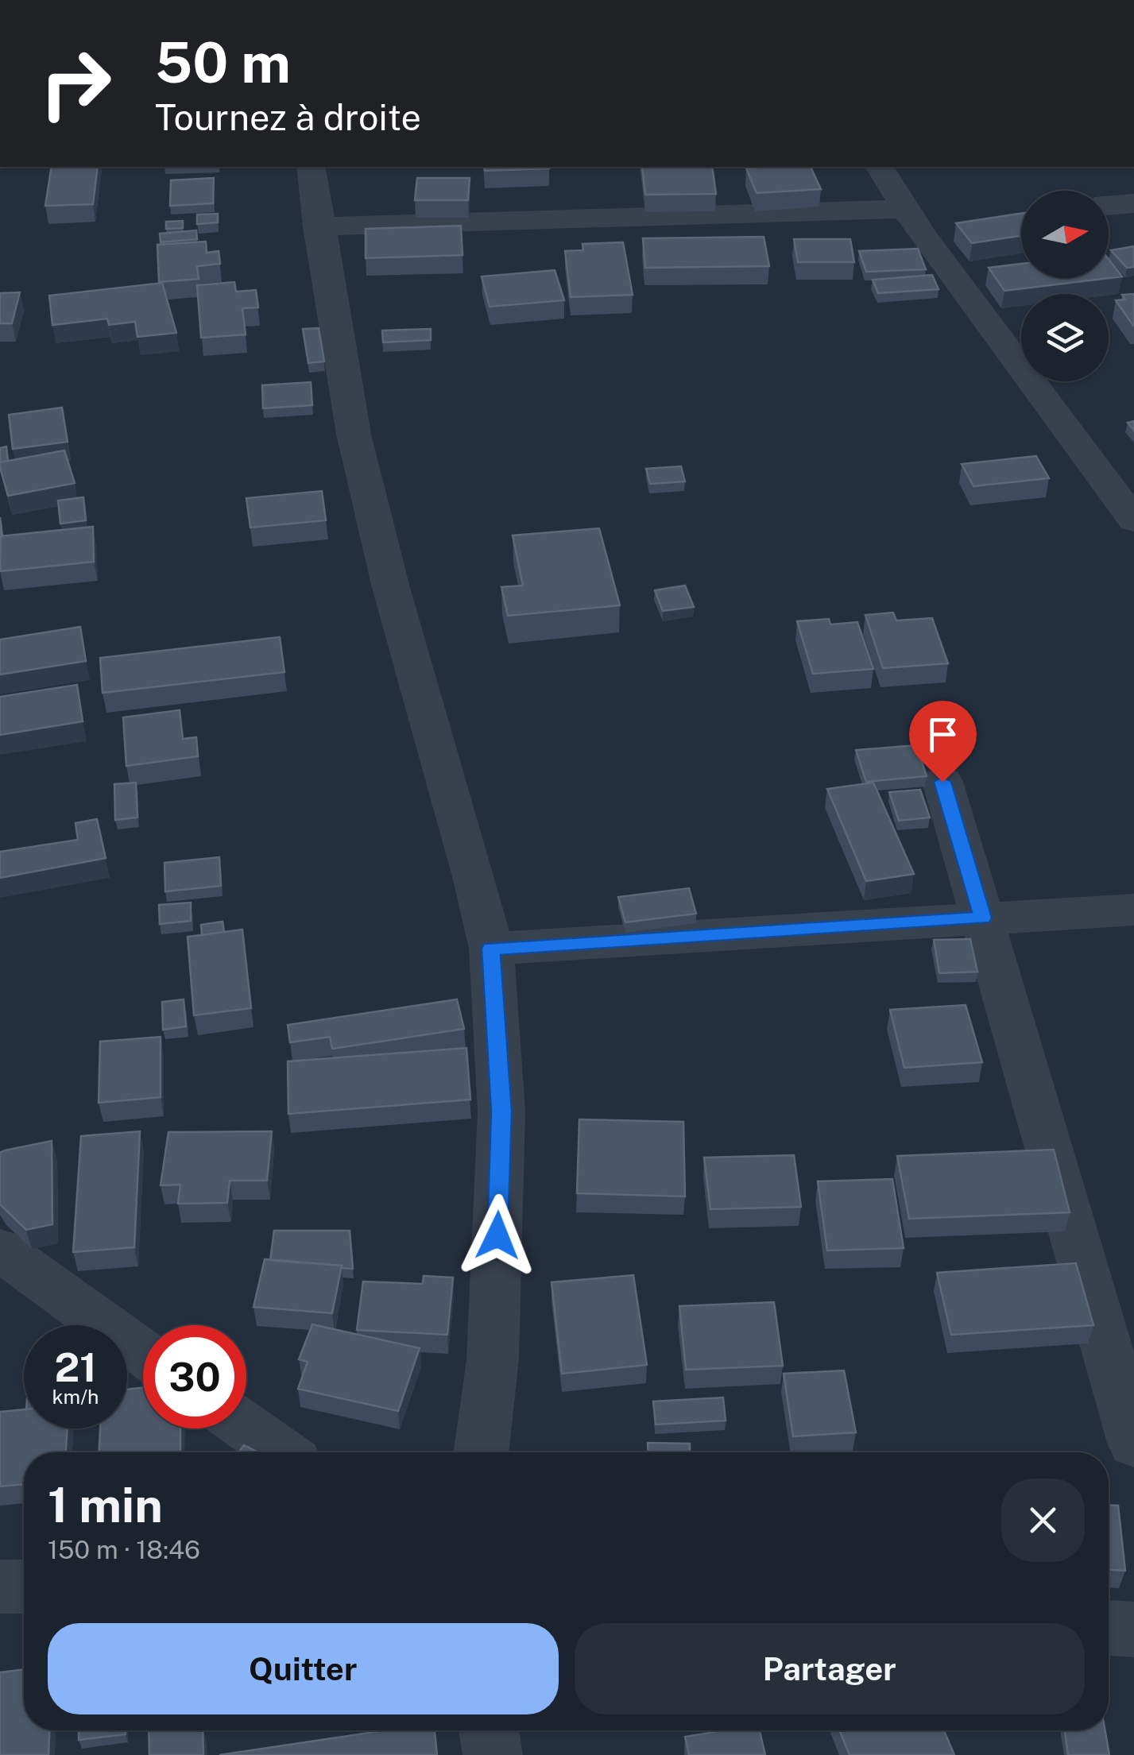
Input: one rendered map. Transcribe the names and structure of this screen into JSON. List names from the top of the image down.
{
  "north": "right",
  "page": {
    "turn": ["50 m", "Tournez à droite"],
    "speed": "21 km/h",
    "limit": "30",
    "heading": ["1 min", "150 m · 18:46"],
    "buttons": ["Quitter", "Partager"]
  }
}
